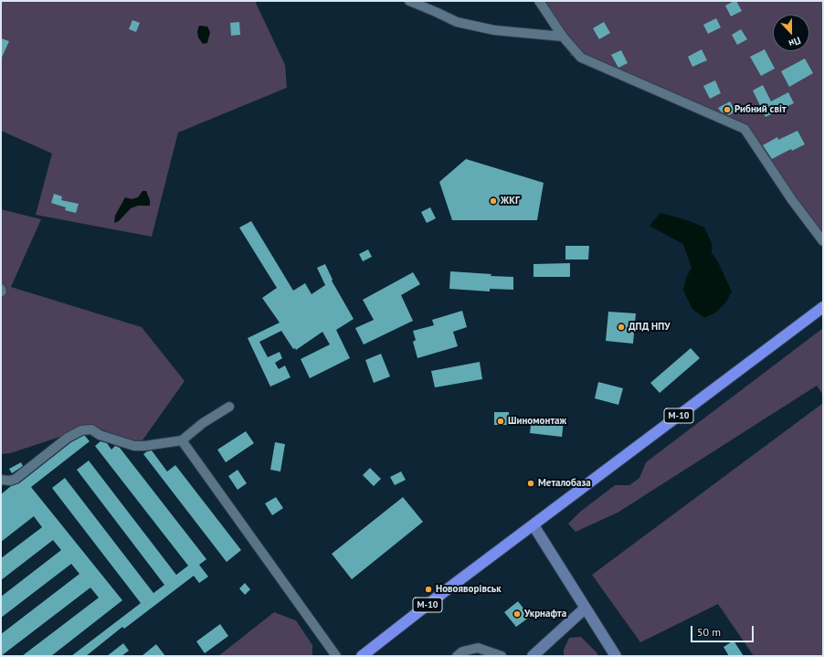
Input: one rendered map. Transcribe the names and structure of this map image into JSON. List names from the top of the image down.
{
  "streets": {
    "highway": ["М-10"]
  },
  "places": [
    "Рибний світ",
    "ЖКГ",
    "ДПД НПУ",
    "Шиномонтаж",
    "Металобаза",
    "Новояворівськ",
    "Укрнафта"
  ],
  "scale_bar": "50 m",
  "north": "bottom"
}
